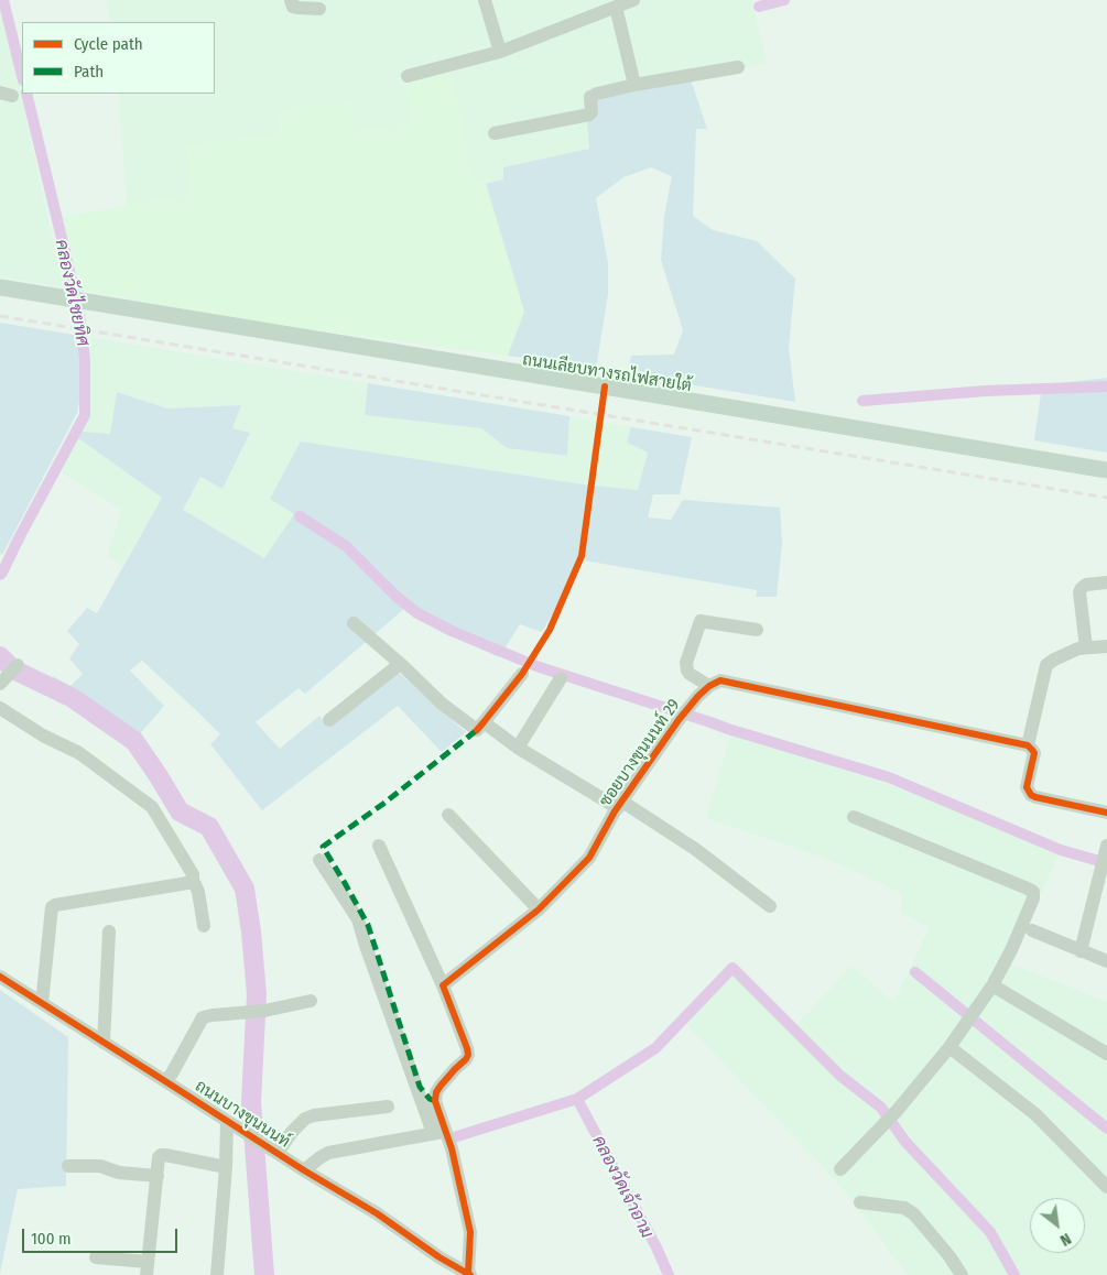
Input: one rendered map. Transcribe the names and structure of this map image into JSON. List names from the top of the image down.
{
  "streets": {
    "main road": ["ถนนเลียบทางรถไฟสายใต้"],
    "street": ["ซอยบางขุนนนท์ 29", "ถนนบางขุนนนท์"]
  },
  "water": ["คลองวัดไชยทิศ", "คลองวัดเจ้าอาม"],
  "legend": ["Cycle path", "Path"],
  "scale_bar": "100 m",
  "north": "bottom right"
}
